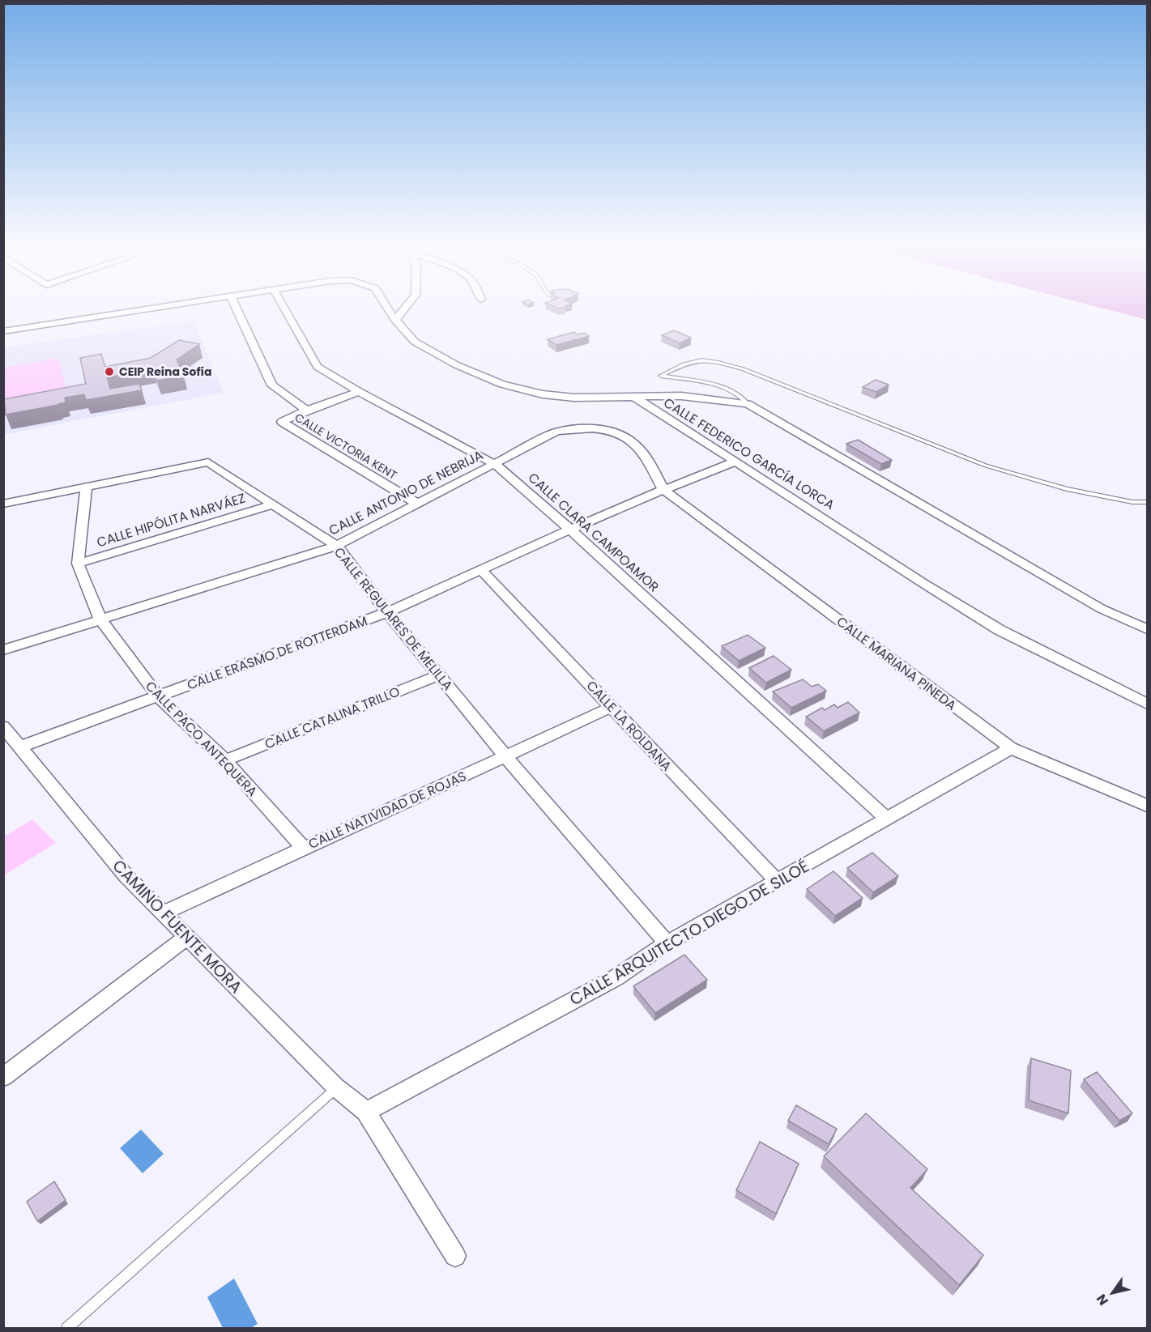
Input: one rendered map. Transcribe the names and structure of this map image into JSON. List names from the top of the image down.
{
  "streets": {
    "street": [
      "CALLE VICTORIA KENT",
      "CALLE FEDERICO GARCÍA LORCA",
      "CALLE ANTONIO DE NEBRIJA",
      "CALLE HIPÓLITA NARVÁEZ",
      "CALLE CLARA CAMPOAMOR",
      "CALLE REGULARES DE MELILLA",
      "CALLE ERASMO DE ROTTERDAM",
      "CALLE MARIANA PINEDA",
      "CALLE CATALINA TRILLO",
      "CALLE LA ROLDANA",
      "CALLE PACO ANTEQUERA",
      "CALLE NATIVIDAD DE ROJAS",
      "CAMINO FUENTE MORA",
      "CALLE ARQUITECTO DIEGO DE SILOÉ"
    ]
  },
  "crossings": [
    ["CALLE VICTORIA KENT", "CALLE ANTONIO DE NEBRIJA"],
    ["CALLE VICTORIA KENT", "CALLE CLARA CAMPOAMOR"],
    ["CALLE ANTONIO DE NEBRIJA", "CALLE CLARA CAMPOAMOR"],
    ["CALLE ANTONIO DE NEBRIJA", "CALLE REGULARES DE MELILLA"],
    ["CALLE ANTONIO DE NEBRIJA", "CALLE ERASMO DE ROTTERDAM"],
    ["CALLE ANTONIO DE NEBRIJA", "CALLE MARIANA PINEDA"],
    ["CALLE ANTONIO DE NEBRIJA", "CALLE PACO ANTEQUERA"],
    ["CALLE HIPÓLITA NARVÁEZ", "CALLE REGULARES DE MELILLA"],
    ["CALLE HIPÓLITA NARVÁEZ", "CALLE PACO ANTEQUERA"],
    ["CALLE CLARA CAMPOAMOR", "CALLE ERASMO DE ROTTERDAM"],
    ["CALLE CLARA CAMPOAMOR", "CALLE ARQUITECTO DIEGO DE SILOÉ"],
    ["CALLE REGULARES DE MELILLA", "CALLE ERASMO DE ROTTERDAM"],
    ["CALLE REGULARES DE MELILLA", "CALLE CATALINA TRILLO"],
    ["CALLE REGULARES DE MELILLA", "CALLE PACO ANTEQUERA"],
    ["CALLE REGULARES DE MELILLA", "CALLE NATIVIDAD DE ROJAS"],
    ["CALLE REGULARES DE MELILLA", "CALLE ARQUITECTO DIEGO DE SILOÉ"],
    ["CALLE ERASMO DE ROTTERDAM", "CALLE MARIANA PINEDA"],
    ["CALLE ERASMO DE ROTTERDAM", "CALLE LA ROLDANA"],
    ["CALLE ERASMO DE ROTTERDAM", "CALLE PACO ANTEQUERA"],
    ["CALLE ERASMO DE ROTTERDAM", "CAMINO FUENTE MORA"],
    ["CALLE MARIANA PINEDA", "CALLE ARQUITECTO DIEGO DE SILOÉ"],
    ["CALLE CATALINA TRILLO", "CALLE PACO ANTEQUERA"],
    ["CALLE LA ROLDANA", "CALLE NATIVIDAD DE ROJAS"],
    ["CALLE LA ROLDANA", "CALLE ARQUITECTO DIEGO DE SILOÉ"],
    ["CALLE PACO ANTEQUERA", "CALLE NATIVIDAD DE ROJAS"],
    ["CALLE NATIVIDAD DE ROJAS", "CAMINO FUENTE MORA"],
    ["CAMINO FUENTE MORA", "CALLE ARQUITECTO DIEGO DE SILOÉ"]
  ],
  "places": ["CEIP Reina Sofía"],
  "north": "bottom left"
}
